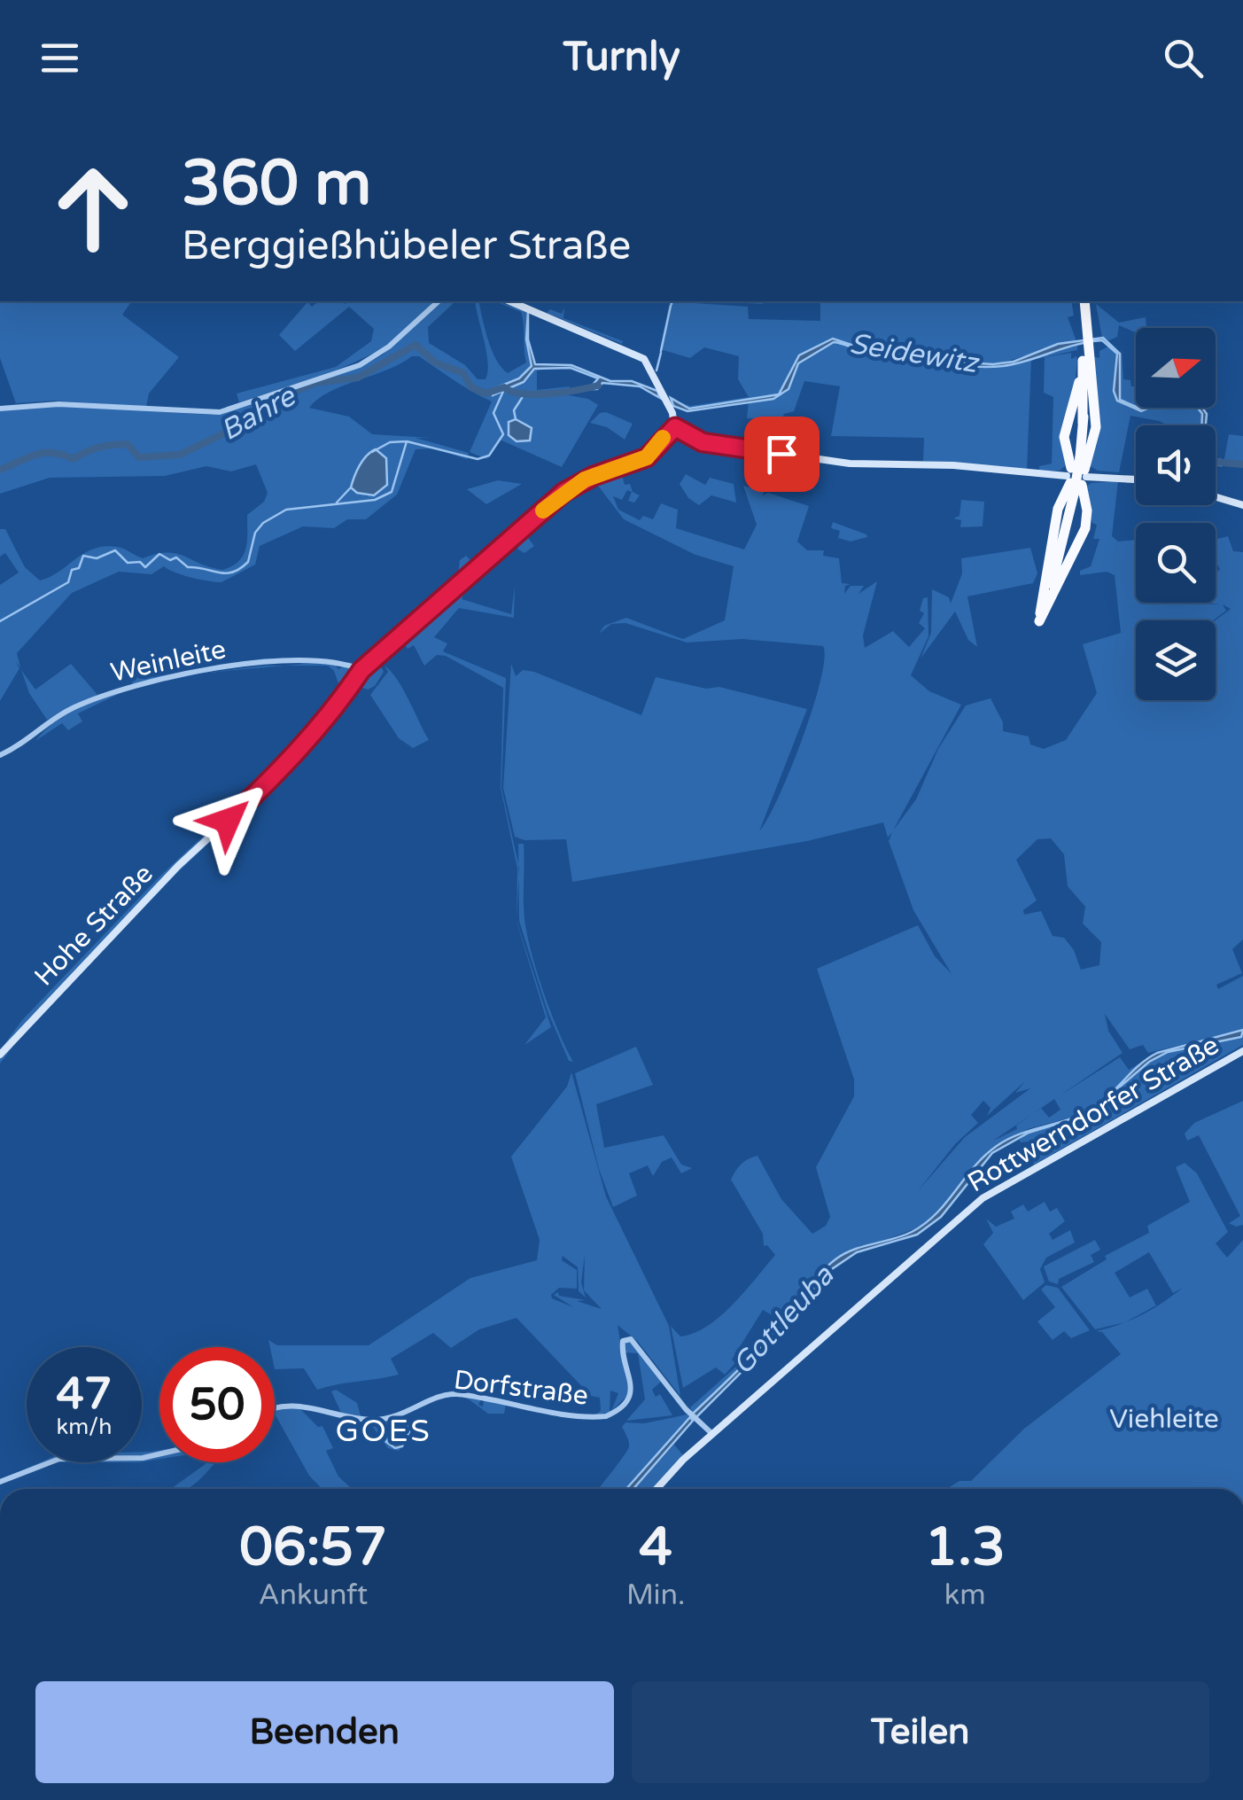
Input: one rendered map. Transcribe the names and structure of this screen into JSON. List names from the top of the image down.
{
  "streets": {
    "main road": ["Hohe Straße", "Rottwerndorfer Straße"],
    "street": ["Weinleite", "Dorfstraße"]
  },
  "crossings": [
    ["Weinleite", "Hohe Straße"],
    ["Rottwerndorfer Straße", "Dorfstraße"]
  ],
  "districts": ["GOES"],
  "water": ["Seidewitz", "Bahre", "Gottleuba"],
  "parks": ["Viehleite"],
  "north": "right",
  "page": {
    "header": "Turnly",
    "turn": ["360 m", "Berggießhübeler Straße"],
    "speed": "47 km/h",
    "limit": "50",
    "eta": [
      "06:57",
      "Ankunft",
      "4",
      "Min.",
      "1.3",
      "km"
    ],
    "buttons": ["Beenden", "Teilen"]
  }
}
